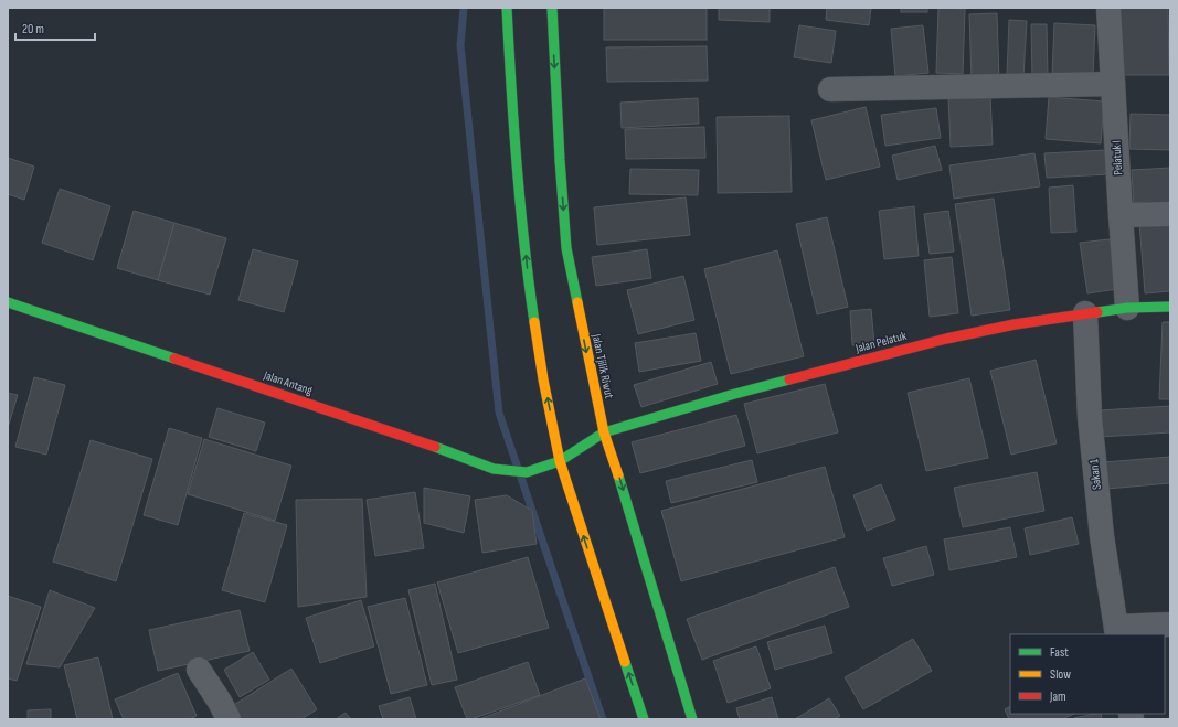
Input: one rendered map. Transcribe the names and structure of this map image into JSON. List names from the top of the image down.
{
  "streets": {
    "main road": ["Jalan Pelatuk", "Jalan Tjilik Riwut", "Jalan Antang"],
    "street": ["Pelatuk I", "Sakan 1"]
  },
  "crossings": [
    ["Pelatuk I", "Jalan Pelatuk"],
    ["Jalan Pelatuk", "Jalan Tjilik Riwut"],
    ["Jalan Pelatuk", "Jalan Antang"],
    ["Jalan Pelatuk", "Sakan 1"],
    ["Jalan Tjilik Riwut", "Jalan Antang"]
  ],
  "legend": ["Fast", "Slow", "Jam"],
  "scale_bar": "20 m"
}
